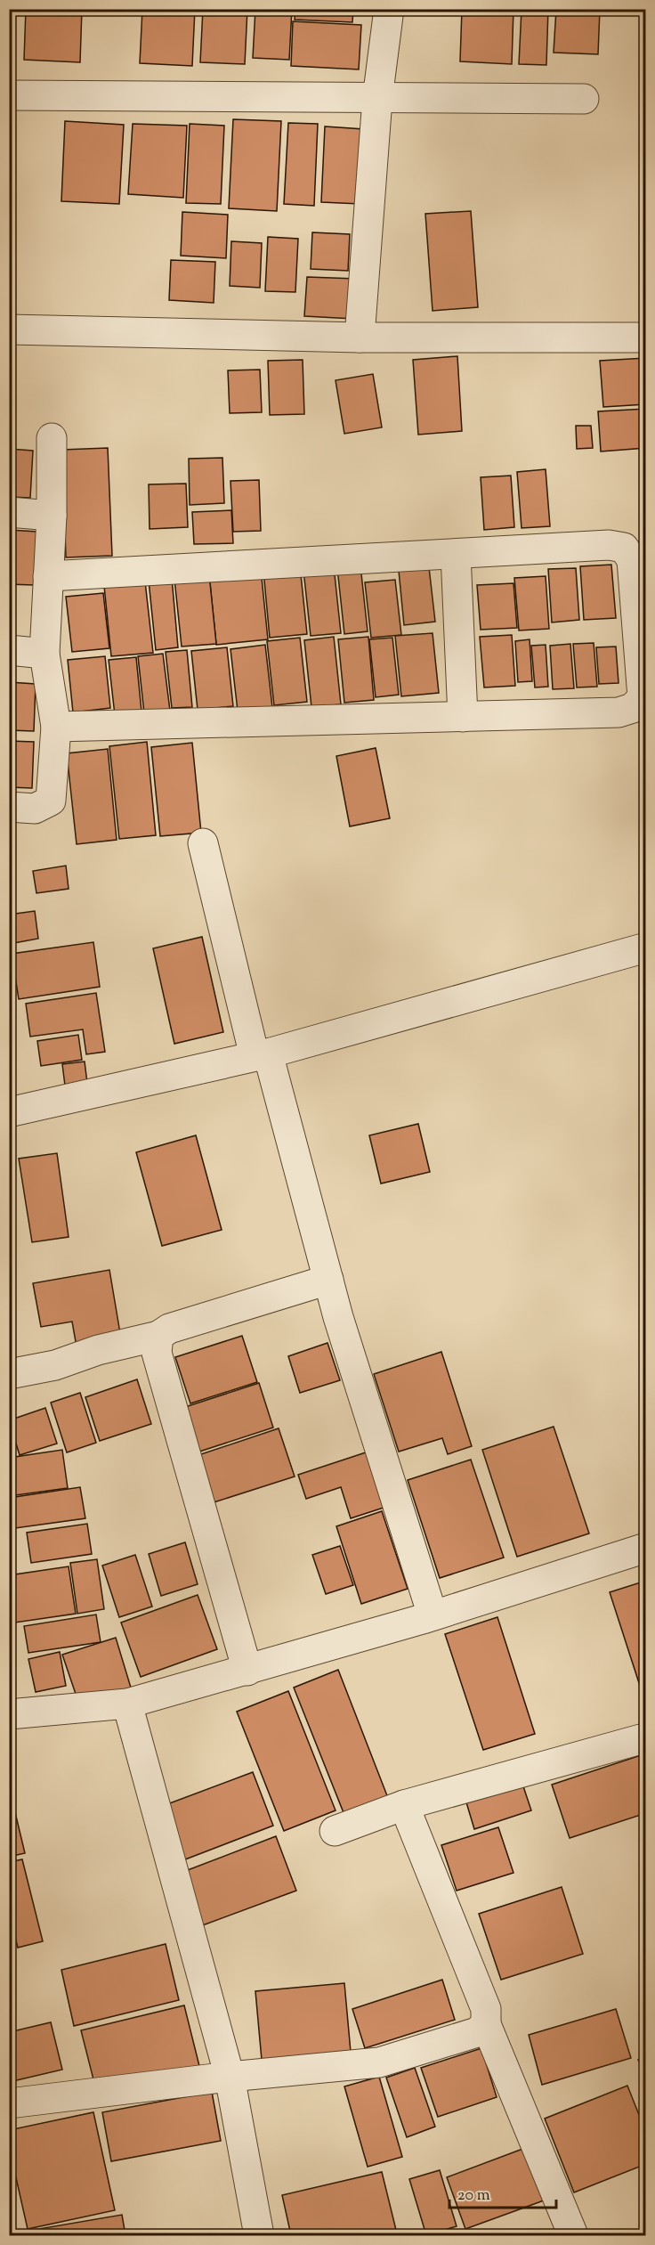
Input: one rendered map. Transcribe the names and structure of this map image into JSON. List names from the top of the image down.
{
  "scale_bar": "20 m"
}
